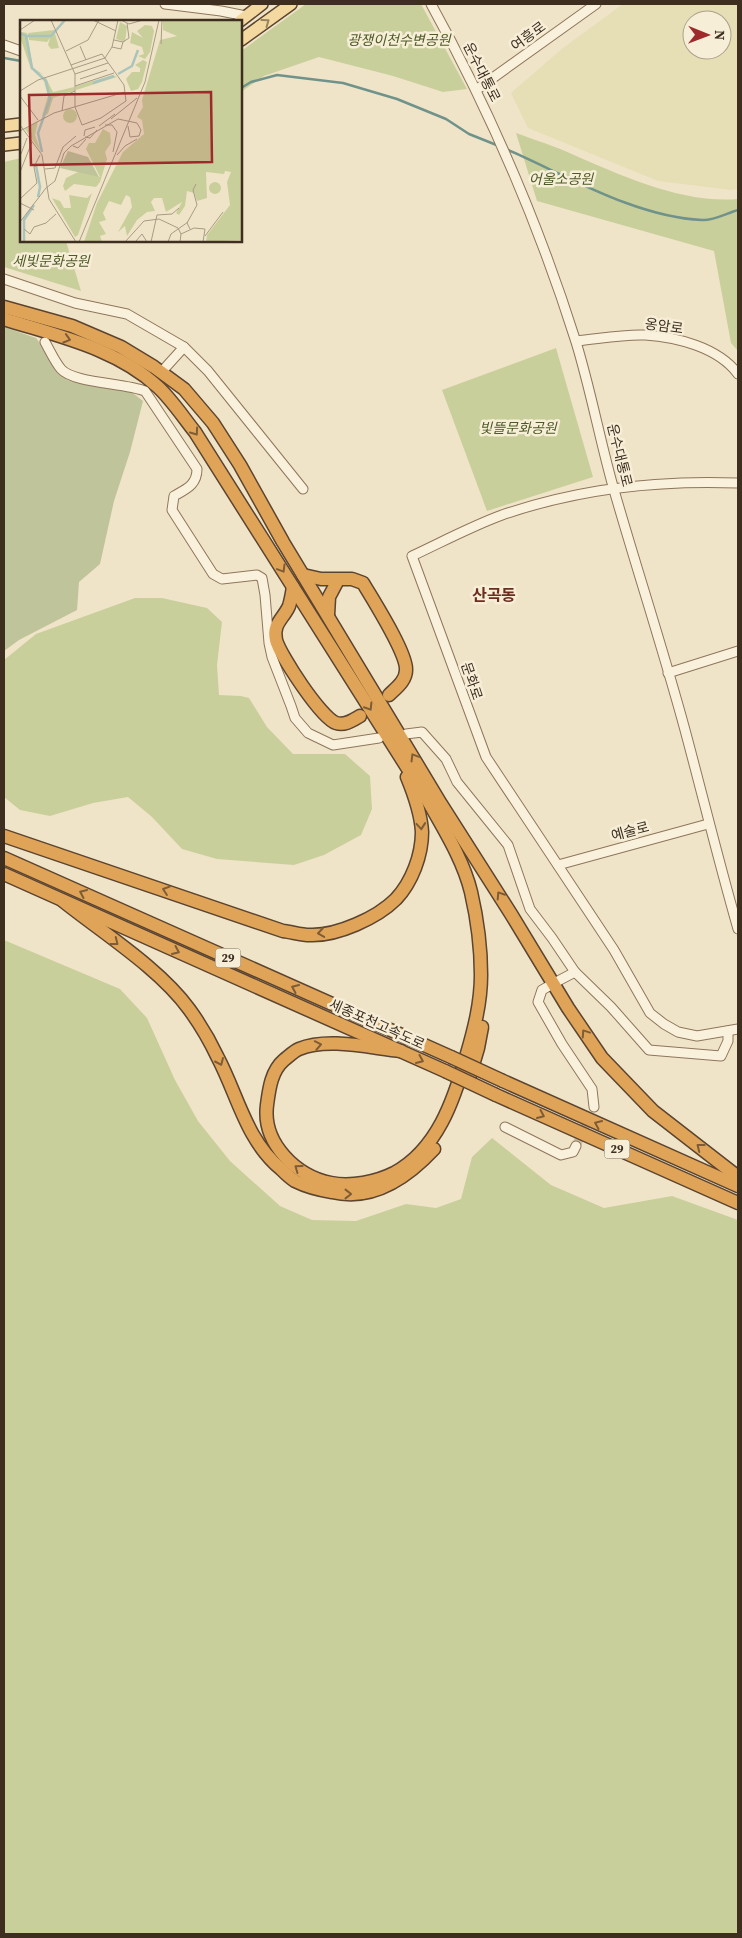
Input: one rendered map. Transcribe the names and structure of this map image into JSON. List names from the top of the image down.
{
  "streets": {
    "highway": ["29", "세종포천고속도로"],
    "street": [
      "여흥로",
      "운수대통로",
      "옹암로",
      "문화로",
      "예술로"
    ]
  },
  "crossings": [
    ["여흥로", "운수대통로"],
    ["운수대통로", "옹암로"],
    ["운수대통로", "문화로"],
    ["운수대통로", "예술로"],
    ["문화로", "예술로"]
  ],
  "districts": ["산곡동"],
  "parks": [
    "광쟁이천수변공원",
    "어울소공원",
    "세빛문화공원",
    "빛뜰문화공원"
  ],
  "north": "right"
}
